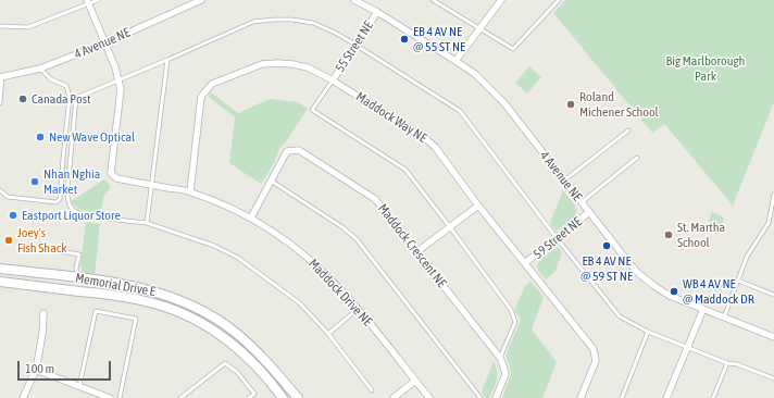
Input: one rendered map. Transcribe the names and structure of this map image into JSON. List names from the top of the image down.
{
  "streets": {
    "main road": ["Memorial Drive E"],
    "street": [
      "4 Avenue NE",
      "55 Street NE",
      "Maddock Way NE",
      "59 Street NE",
      "Maddock Crescent NE",
      "Maddock Drive NE"
    ]
  },
  "crossings": [
    ["4 Avenue NE", "55 Street NE"],
    ["4 Avenue NE", "59 Street NE"],
    ["4 Avenue NE", "Maddock Drive NE"],
    ["55 Street NE", "Maddock Way NE"],
    ["Maddock Way NE", "59 Street NE"],
    ["Maddock Way NE", "Maddock Drive NE"],
    ["Maddock Crescent NE", "Maddock Drive NE"]
  ],
  "parks": ["Big Marlborough Park"],
  "places": [
    "EB 4 AV NE @ 55 ST NE",
    "Canada Post",
    "Roland Michener School",
    "New Wave Optical",
    "Nhan Nghia Market",
    "Eastport Liquor Store",
    "St. Martha School",
    "Joey's Fish Shack",
    "EB 4 AV NE @ 59 ST NE",
    "WB 4 AV NE @ Maddock DR"
  ],
  "scale_bar": "100 m"
}
